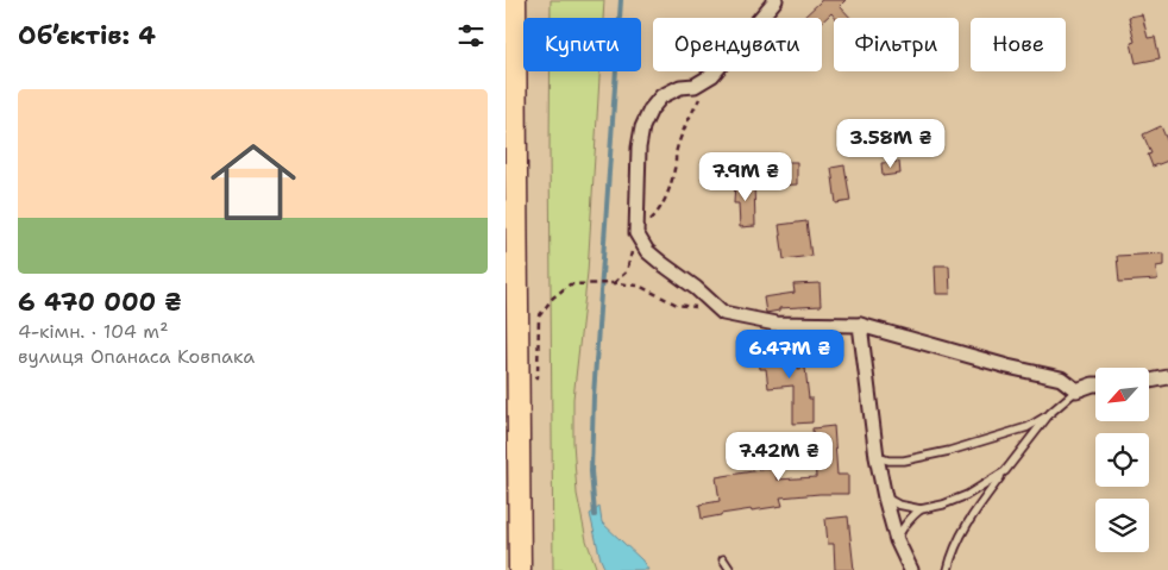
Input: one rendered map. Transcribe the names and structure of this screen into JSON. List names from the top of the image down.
{
  "north": "bottom left",
  "page": {
    "heading": "Об’єктів: 4",
    "chip": [
      "Купити",
      "Орендувати",
      "Фільтри",
      "Нове"
    ],
    "list": [
      {
        "name": "6 470 000 ₴",
        "note": "4-кімн. · 104 m² · вулиця Опанаса Ковпака"
      }
    ],
    "price": [
      "3.58M ₴",
      "7.9M ₴",
      "6.47M ₴",
      "7.42M ₴"
    ]
  }
}
